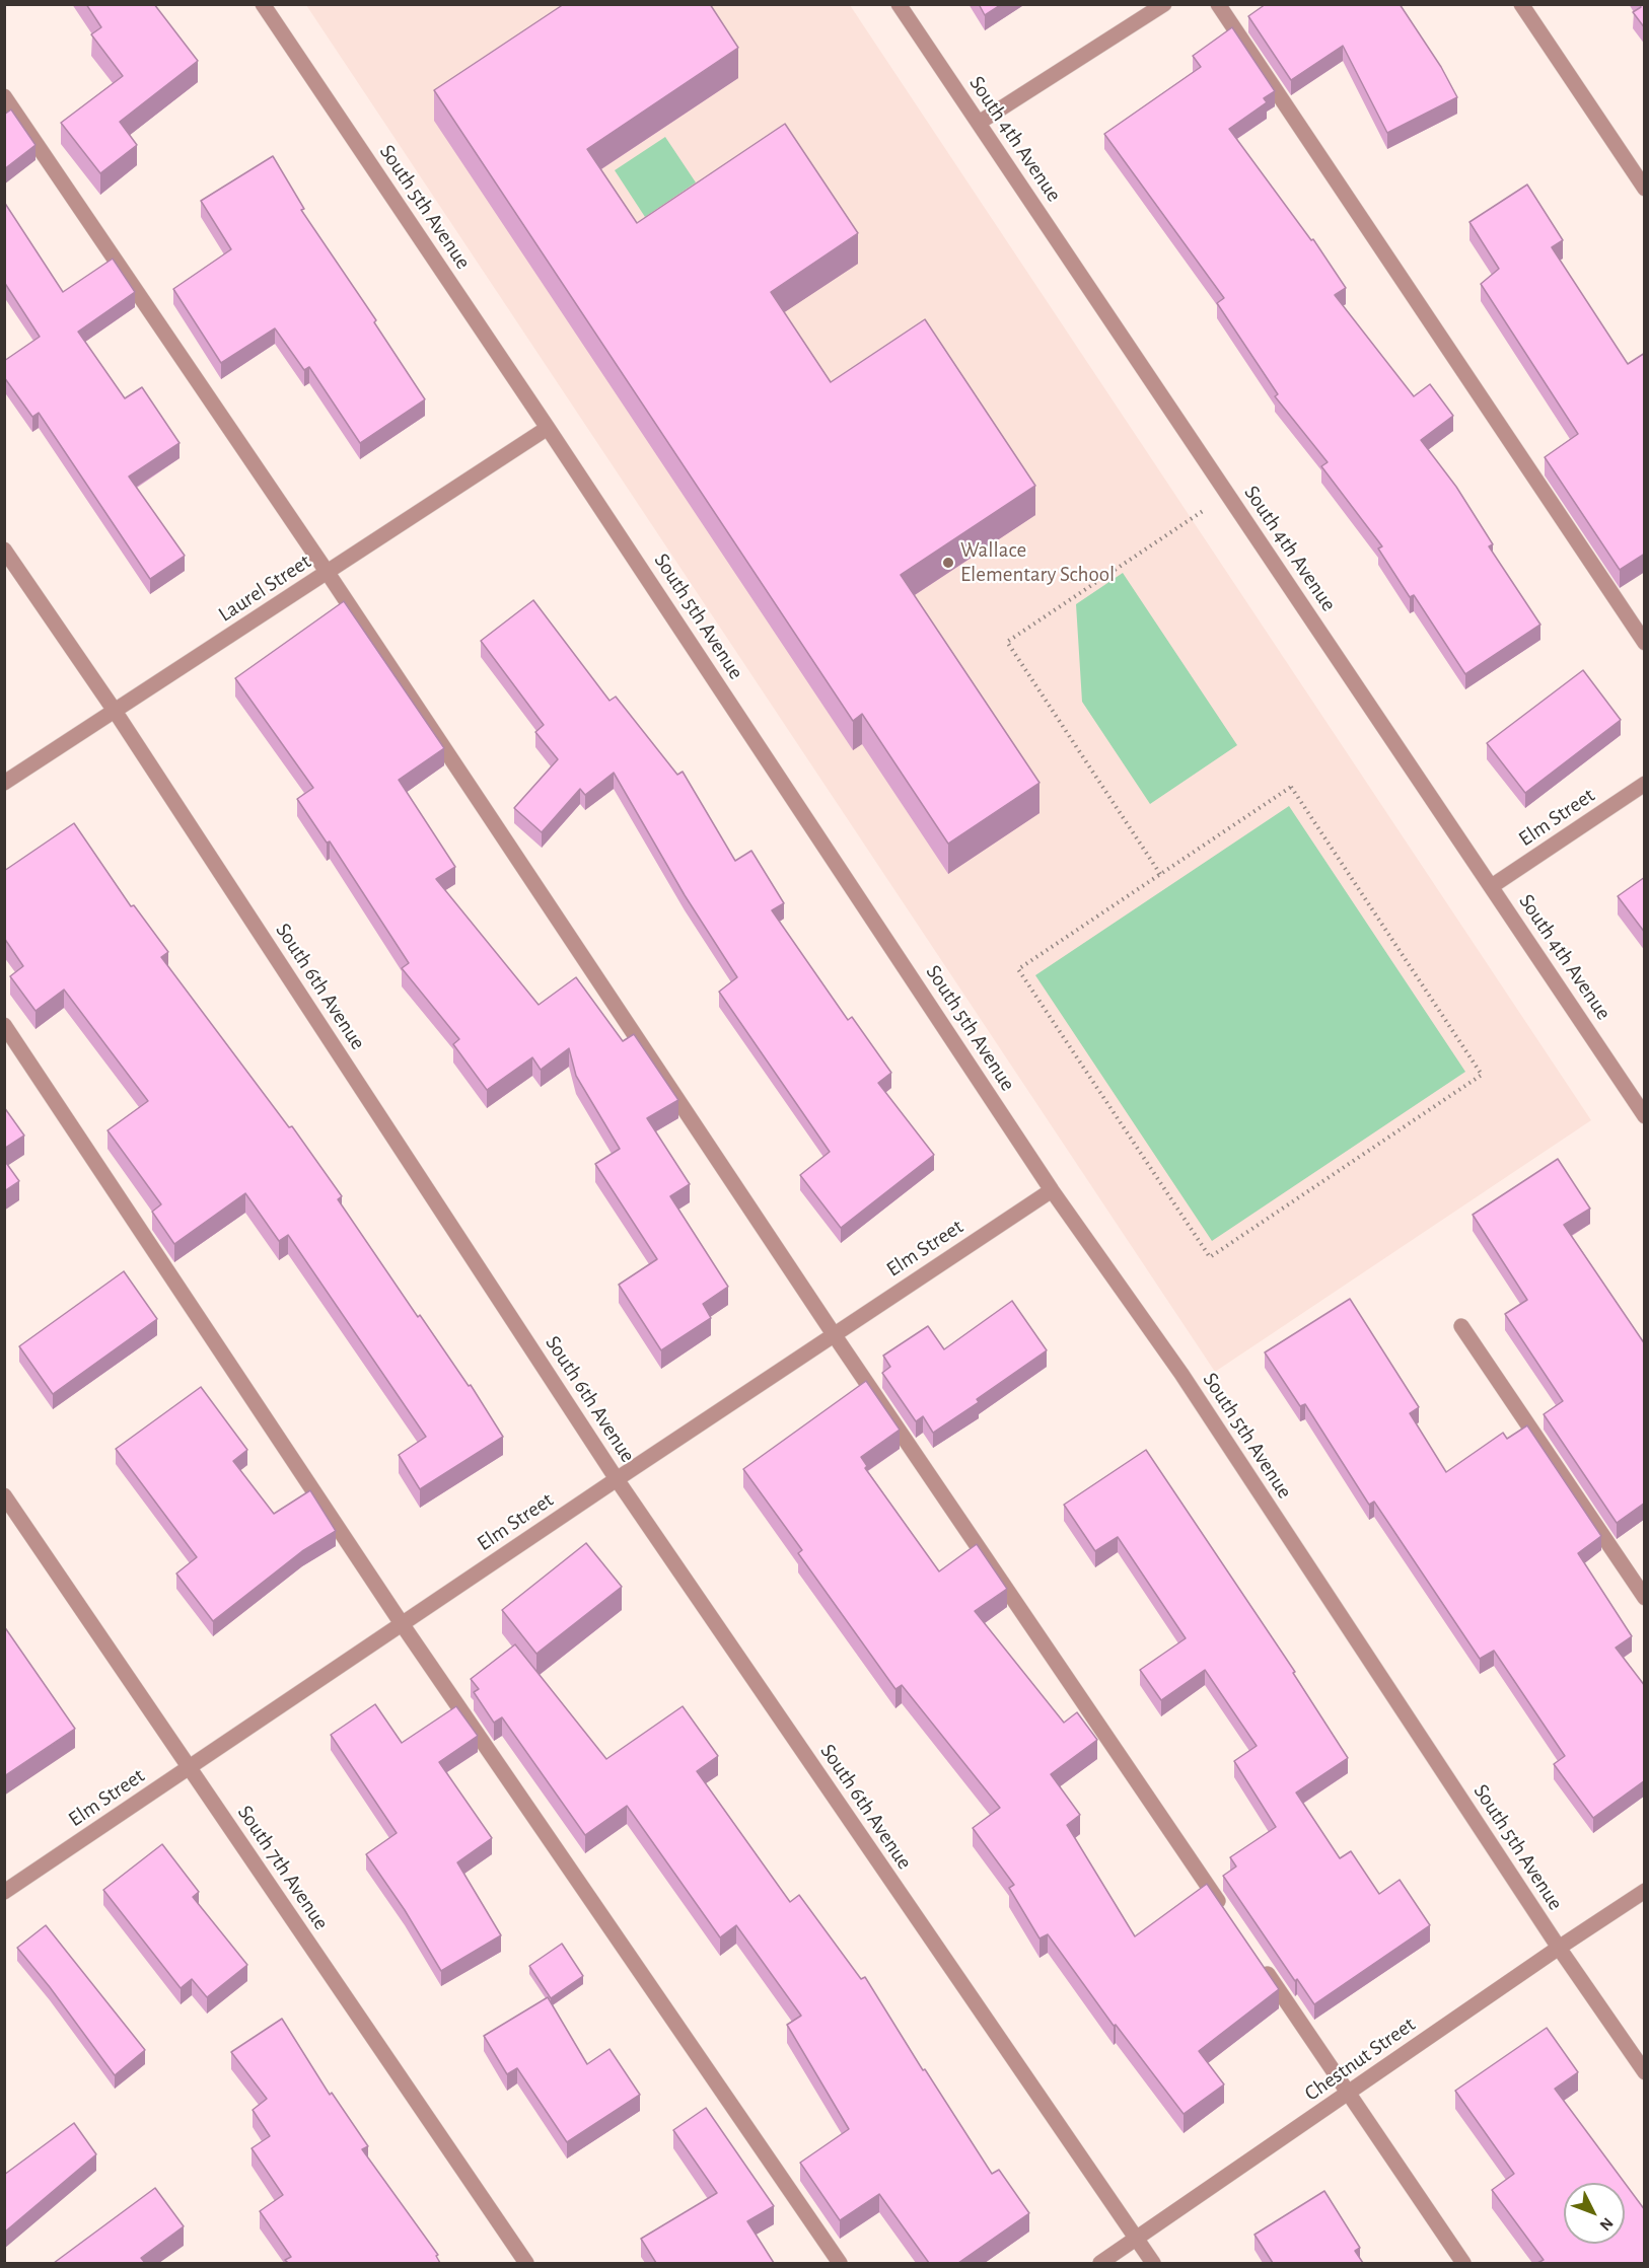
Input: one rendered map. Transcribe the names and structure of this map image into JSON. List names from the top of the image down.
{
  "streets": {
    "street": [
      "South 4th Avenue",
      "South 5th Avenue",
      "Laurel Street",
      "Elm Street",
      "South 6th Avenue",
      "South 7th Avenue",
      "Chestnut Street"
    ]
  },
  "crossings": [
    ["South 4th Avenue", "Elm Street"],
    ["South 5th Avenue", "Laurel Street"],
    ["South 5th Avenue", "Elm Street"],
    ["South 5th Avenue", "Chestnut Street"],
    ["Laurel Street", "South 6th Avenue"],
    ["Elm Street", "South 6th Avenue"],
    ["Elm Street", "South 7th Avenue"],
    ["South 6th Avenue", "Chestnut Street"]
  ],
  "places": ["Wallace Elementary School"],
  "north": "bottom right"
}
